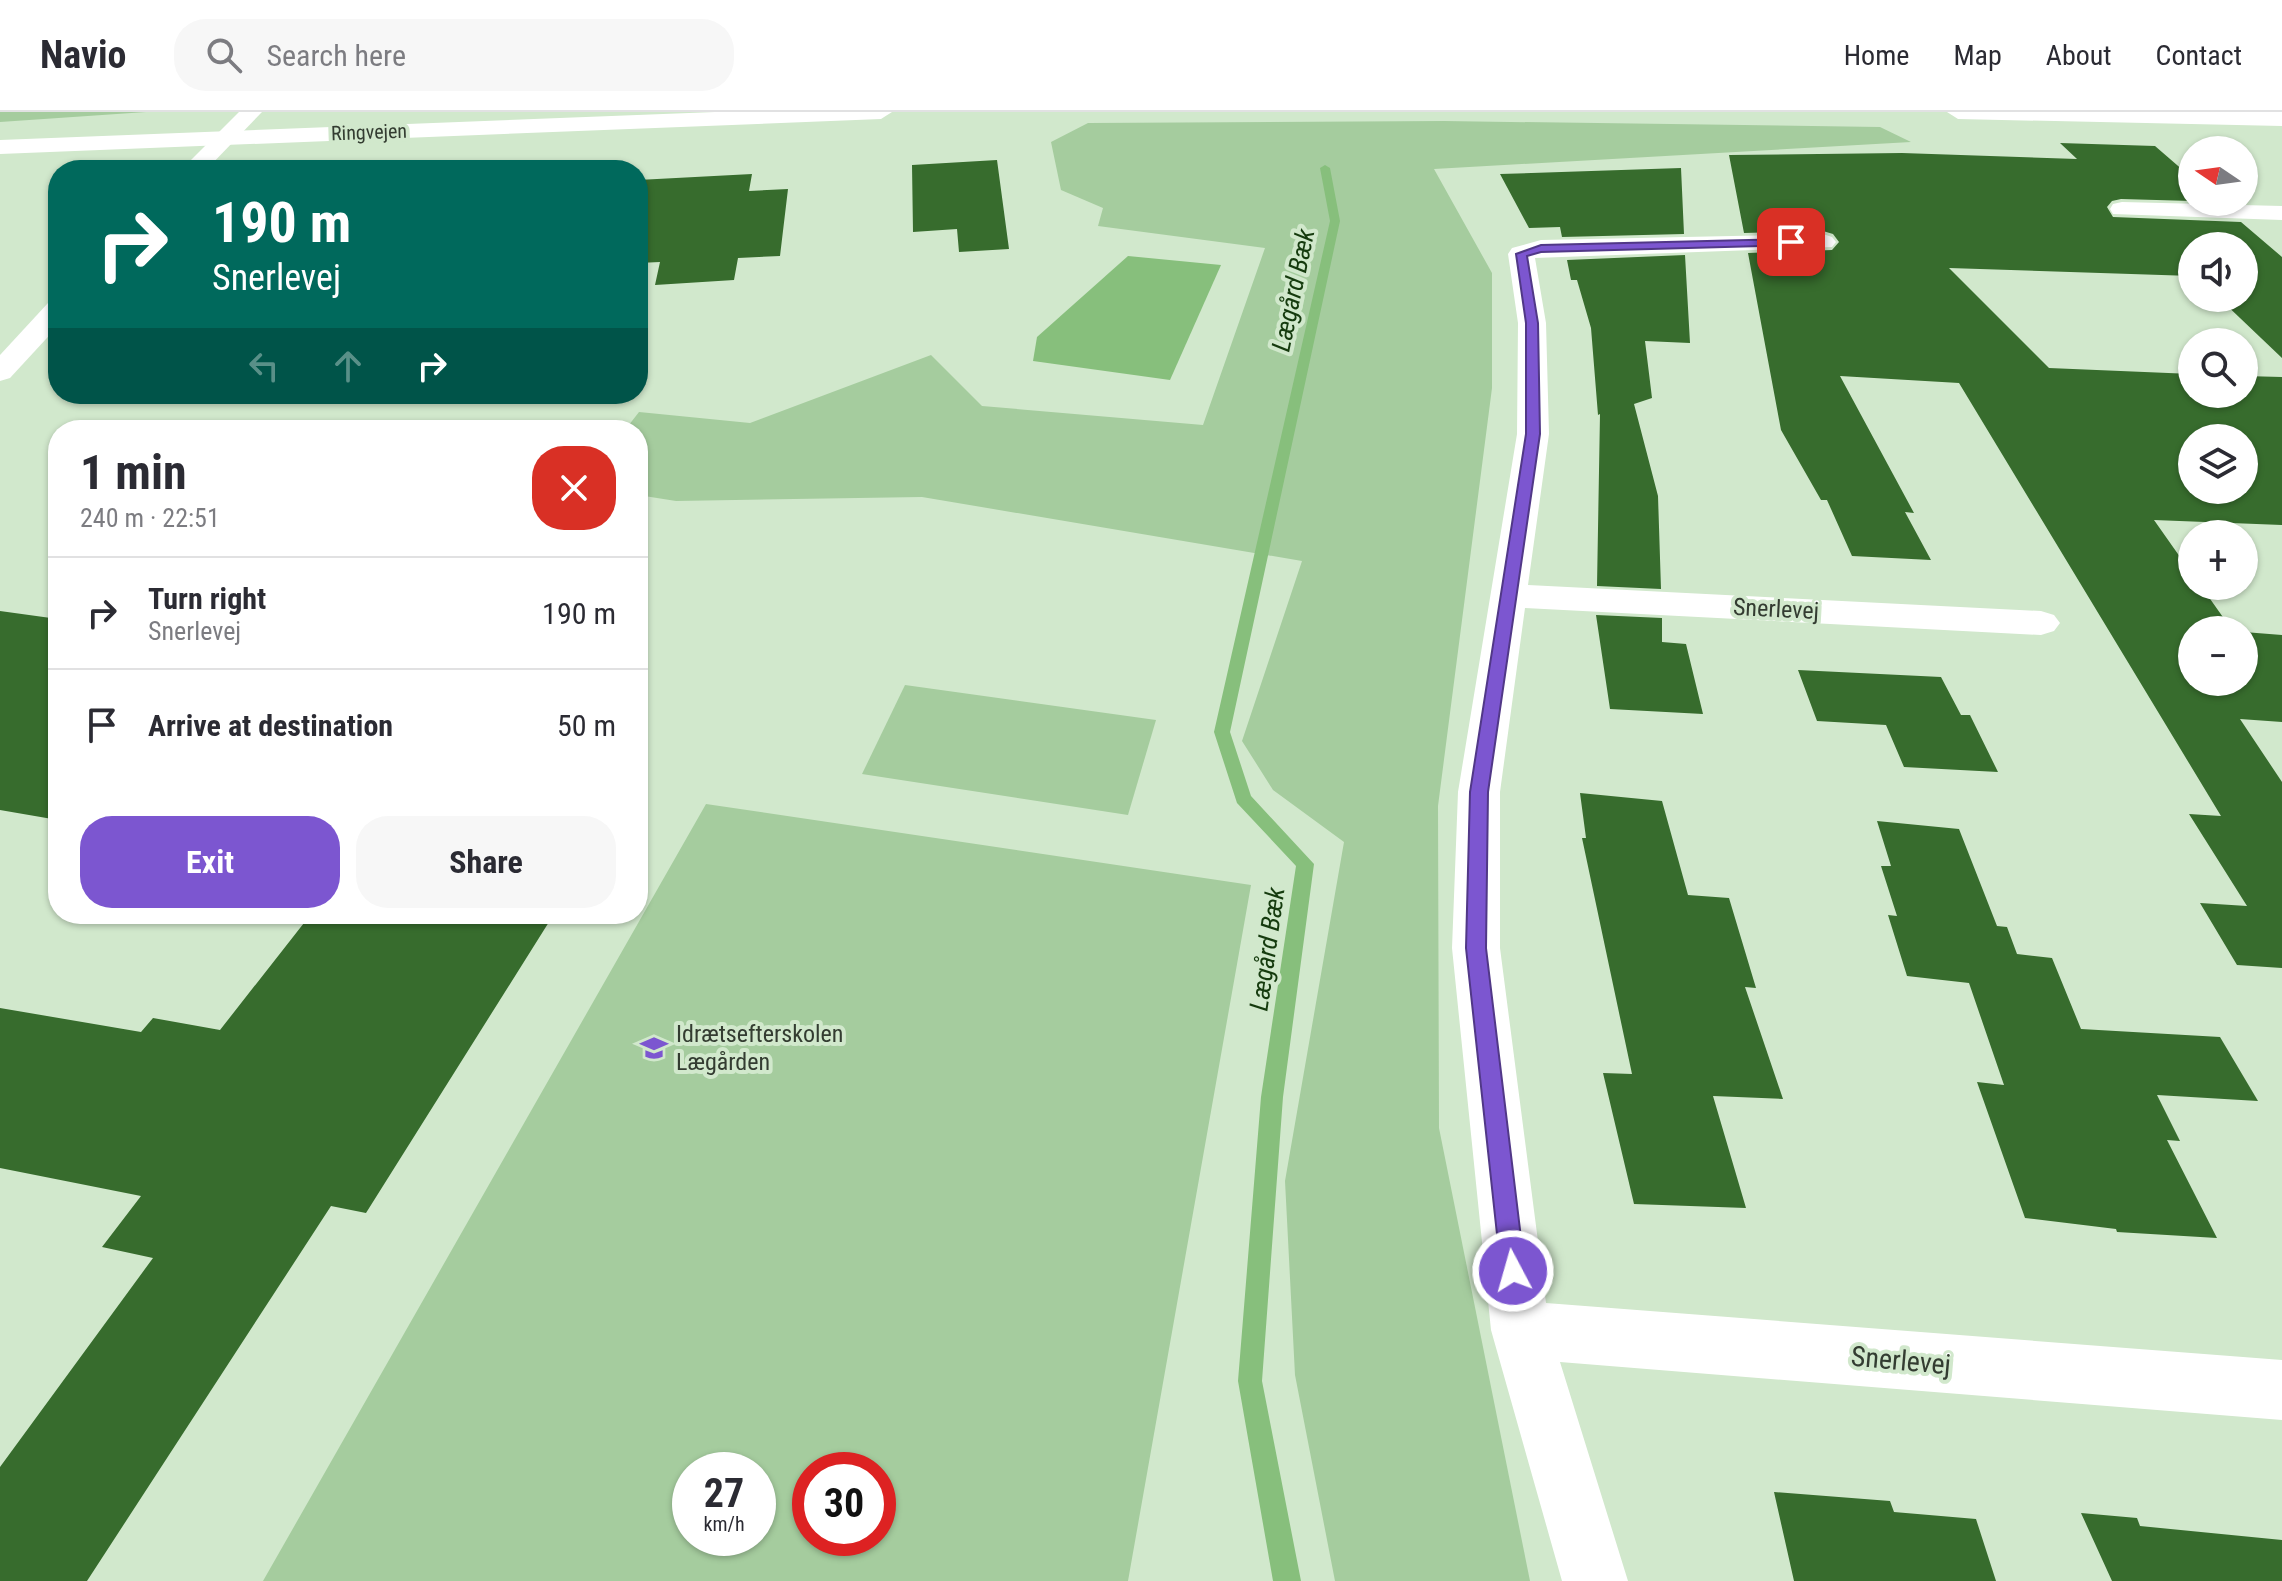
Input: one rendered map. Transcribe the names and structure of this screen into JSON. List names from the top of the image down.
{
  "streets": {
    "street": ["Ringvejen", "Snerlevej"]
  },
  "water": ["Lægård Bæk"],
  "places": {
    "school or university": ["Idrætsefterskolen Lægården"]
  },
  "north": "left",
  "page": {
    "header": "Navio",
    "search": "Search here",
    "nav": [
      "Home",
      "Map",
      "About",
      "Contact"
    ],
    "map_buttons": ["+", "−"],
    "turn": ["190 m", "Snerlevej"],
    "heading": ["1 min", "240 m · 22:51"],
    "list": [
      {
        "name": "Turn right",
        "note": "Snerlevej",
        "value": "190 m"
      },
      {
        "name": "Arrive at destination",
        "value": "50 m"
      }
    ],
    "buttons": ["Exit", "Share"],
    "speed": "27 km/h",
    "limit": "30"
  }
}
